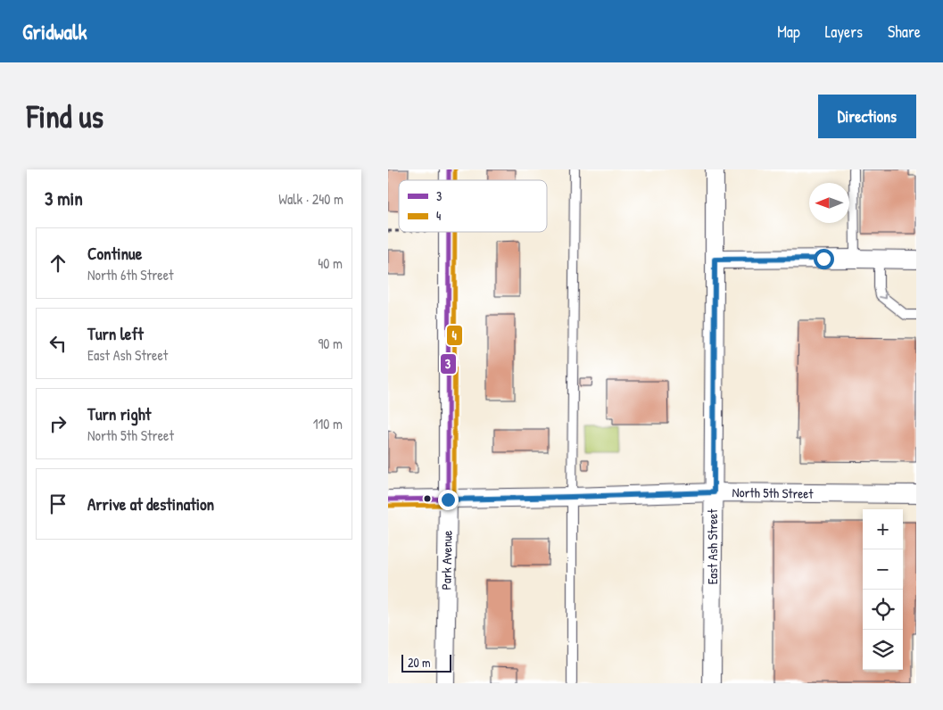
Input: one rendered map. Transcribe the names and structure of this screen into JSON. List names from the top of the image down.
{
  "streets": {
    "street": ["North 5th Street", "East Ash Street", "Park Avenue"]
  },
  "crossings": [
    ["North 5th Street", "East Ash Street"],
    ["North 5th Street", "Park Avenue"]
  ],
  "lines": ["transit line 3", "transit line 4"],
  "legend": ["3", "4"],
  "scale_bar": "20 m",
  "north": "left",
  "page": {
    "header": "Gridwalk",
    "nav": ["Map", "Layers", "Share"],
    "buttons": "Directions",
    "title": "Find us",
    "heading": ["3 min", "Walk · 240 m"],
    "list": [
      ["Continue", "North 6th Street", "40 m"],
      ["Turn left", "East Ash Street", "90 m"],
      ["Turn right", "North 5th Street", "110 m"],
      "Arrive at destination"
    ],
    "map_buttons": ["+", "−"],
    "scale": "20 m"
  }
}
